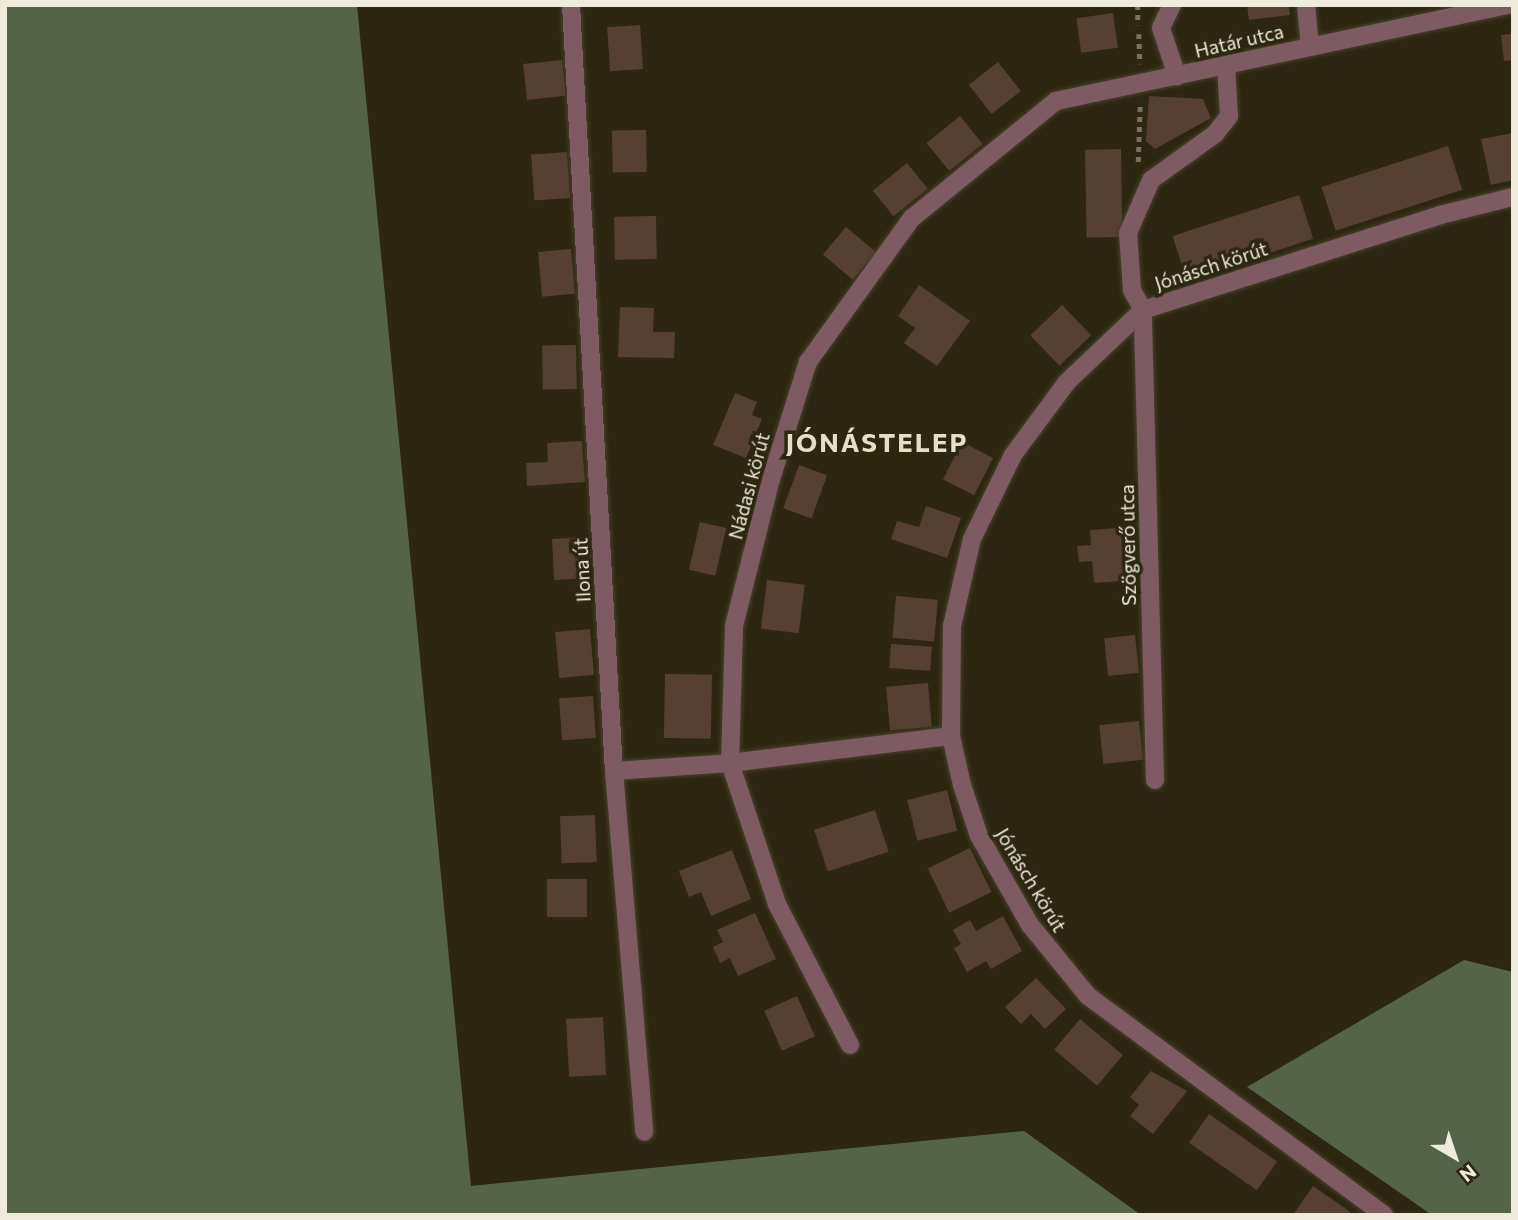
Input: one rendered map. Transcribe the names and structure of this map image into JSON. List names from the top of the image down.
{
  "streets": {
    "street": [
      "Határ utca",
      "Jónásch körút",
      "Nádasi körút",
      "Szögverő utca",
      "Ilona út"
    ]
  },
  "crossings": [
    ["Határ utca", "Nádasi körút"],
    ["Határ utca", "Szögverő utca"],
    ["Jónásch körút", "Szögverő utca"]
  ],
  "districts": ["JÓNÁSTELEP"],
  "north": "bottom right"
}
